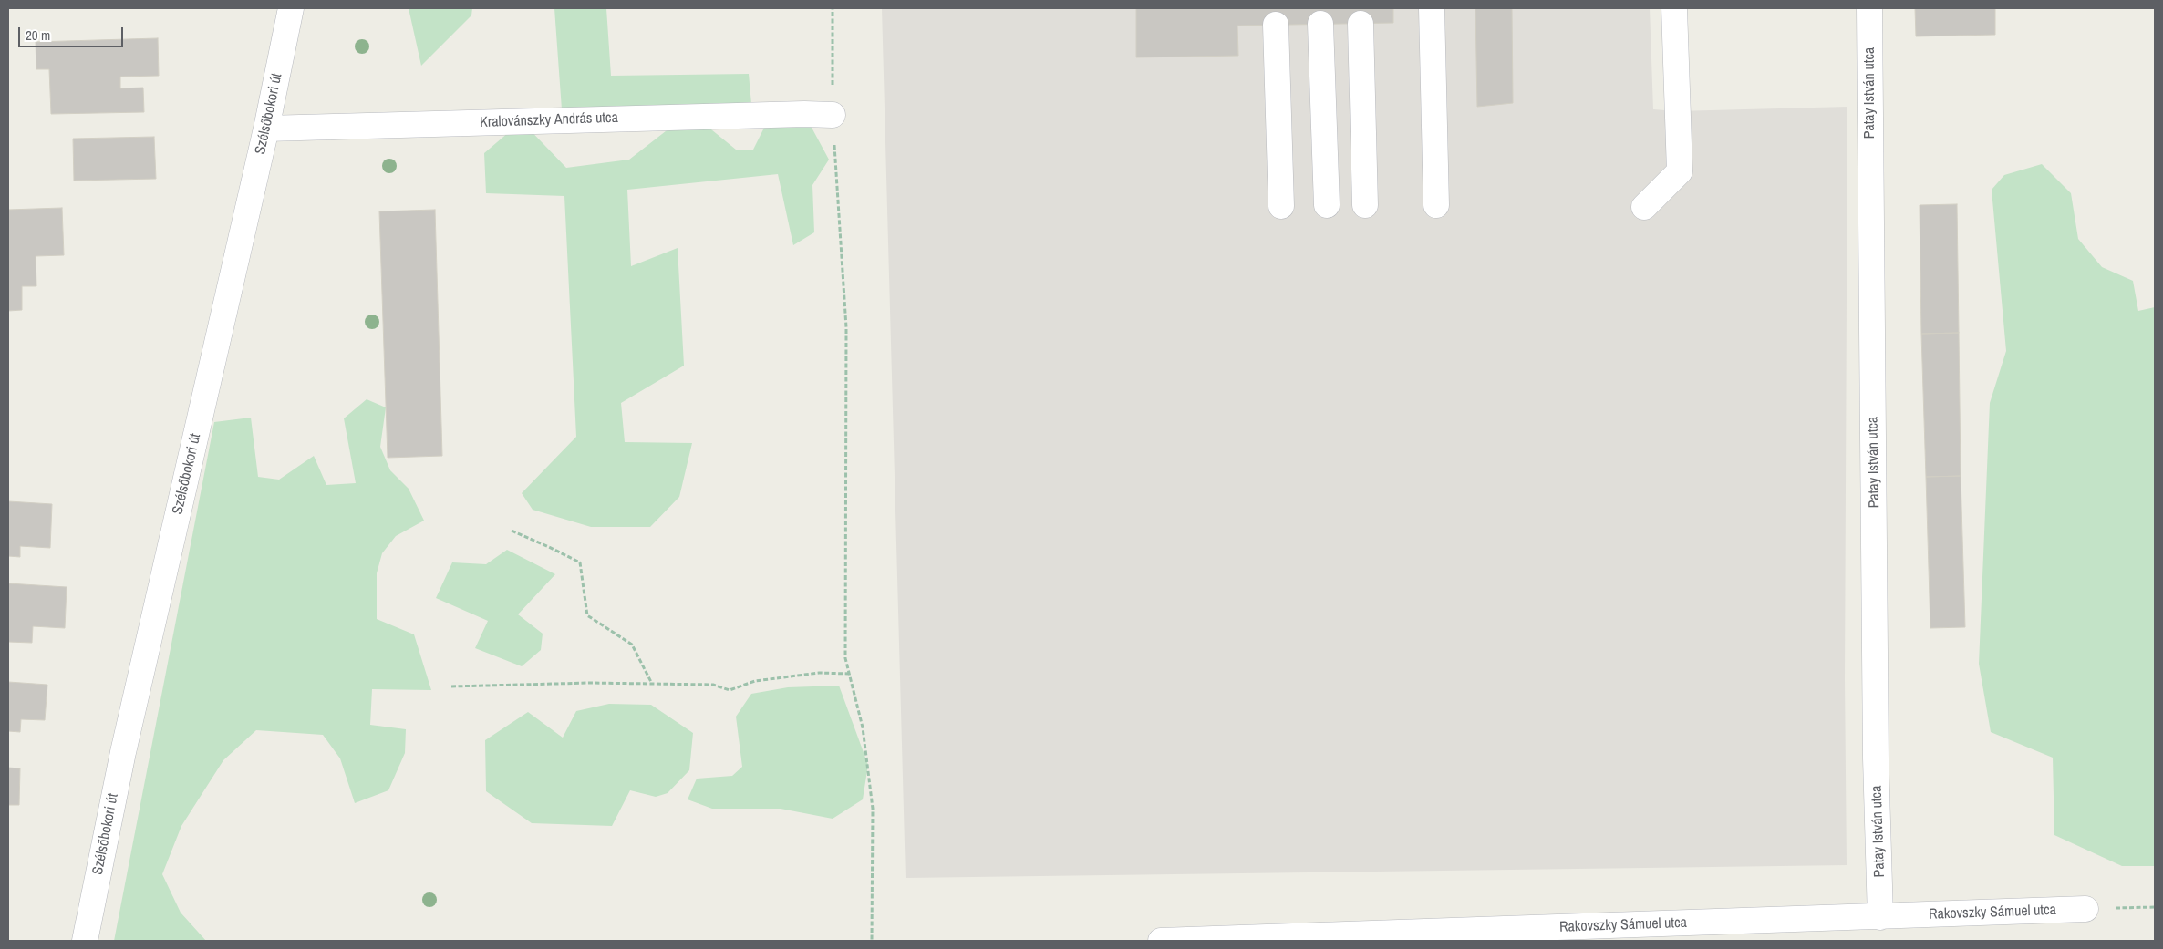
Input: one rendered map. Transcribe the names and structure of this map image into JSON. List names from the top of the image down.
{
  "streets": {
    "street": [
      "Patay István utca",
      "Szélsőbokori út",
      "Kralovánszky András utca",
      "Rakovszky Sámuel utca"
    ]
  },
  "crossings": [
    ["Patay István utca", "Rakovszky Sámuel utca"],
    ["Szélsőbokori út", "Kralovánszky András utca"]
  ],
  "scale_bar": "20 m"
}
